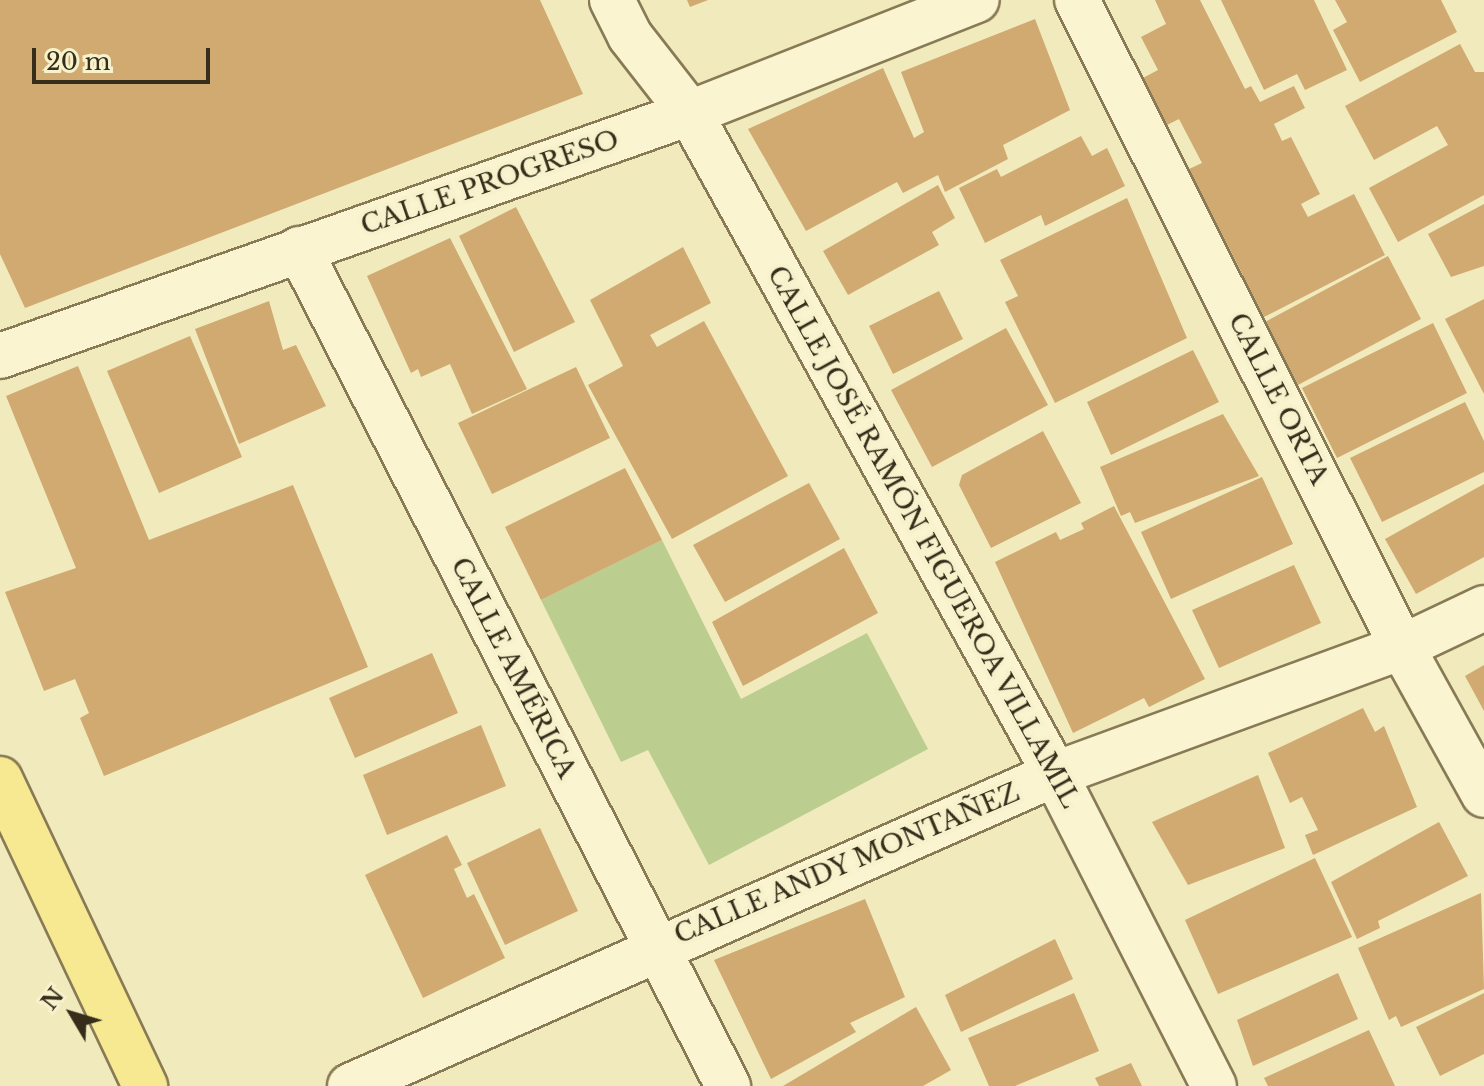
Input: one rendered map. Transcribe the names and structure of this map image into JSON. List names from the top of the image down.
{
  "streets": {
    "street": [
      "CALLE PROGRESO",
      "CALLE ORTA",
      "CALLE JOSÉ RAMÓN FIGUEROA VILLAMIL",
      "CALLE AMÉRICA",
      "CALLE ANDY MONTAÑEZ"
    ]
  },
  "crossings": [
    ["CALLE PROGRESO", "CALLE JOSÉ RAMÓN FIGUEROA VILLAMIL"],
    ["CALLE PROGRESO", "CALLE AMÉRICA"],
    ["CALLE ORTA", "CALLE ANDY MONTAÑEZ"],
    ["CALLE JOSÉ RAMÓN FIGUEROA VILLAMIL", "CALLE ANDY MONTAÑEZ"],
    ["CALLE AMÉRICA", "CALLE ANDY MONTAÑEZ"]
  ],
  "scale_bar": "20 m",
  "north": "top left"
}
